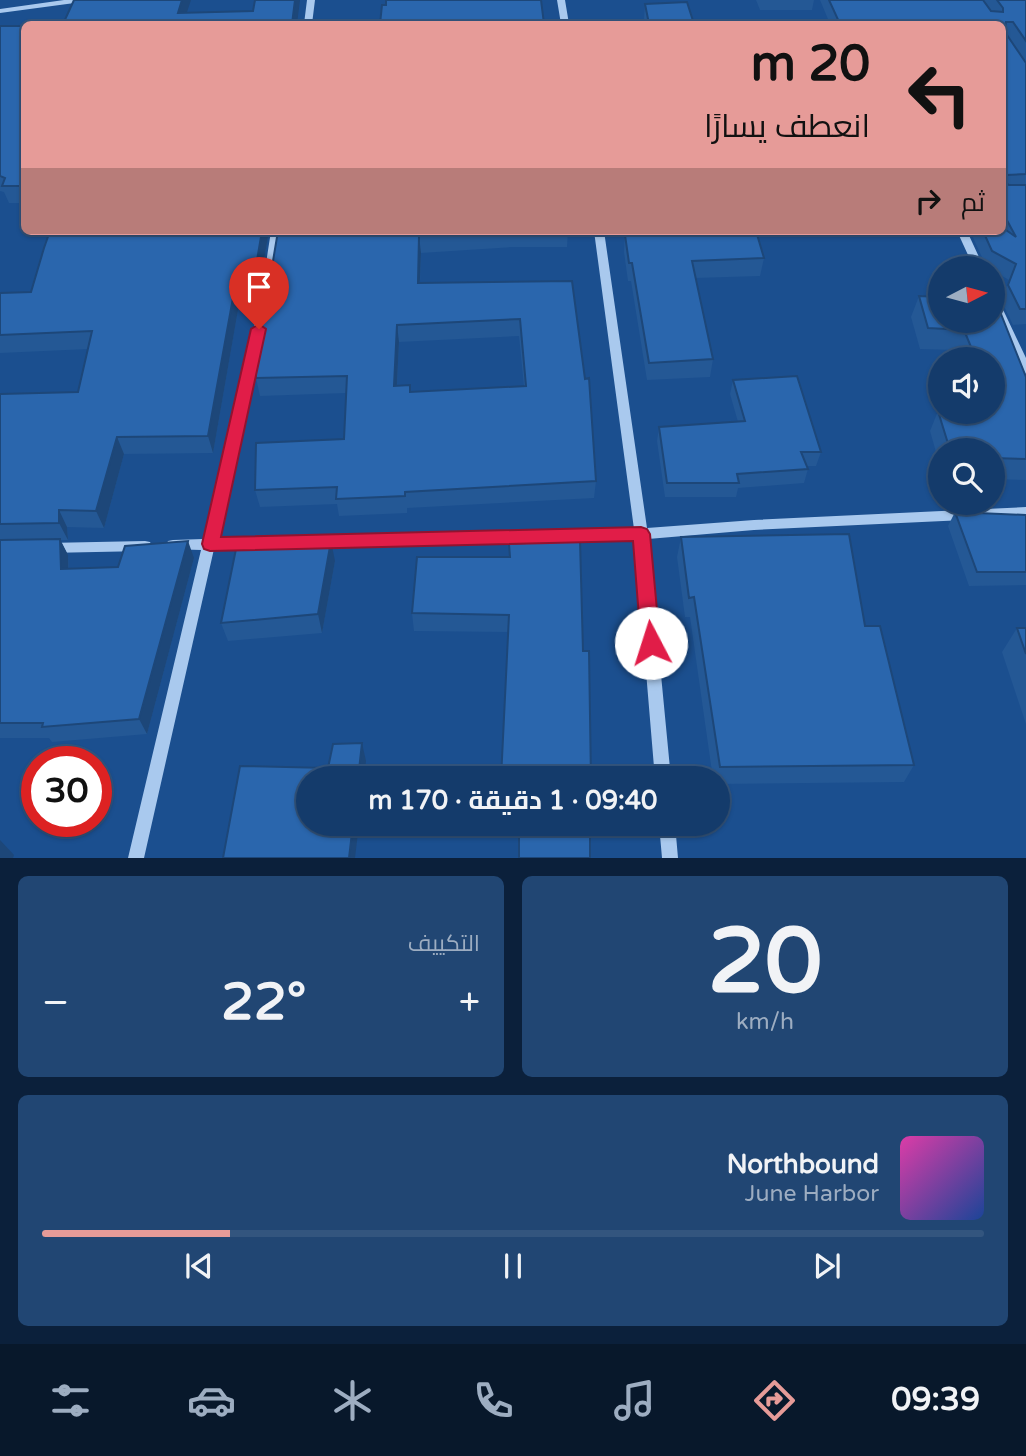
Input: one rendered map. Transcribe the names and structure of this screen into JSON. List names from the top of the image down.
{
  "north": "right",
  "page": {
    "turn": ["20 m", "انعطف يسارًا"],
    "then": "ثم",
    "limit": "30",
    "trip": "09:40 · 1 دقيقة · 170 m",
    "tile": [
      ["20", "km/h"],
      "التكييف"
    ],
    "heat": ["−", "22°", "+"],
    "song": ["Northbound", "June Harbor"],
    "tabs": "09:39"
  }
}
